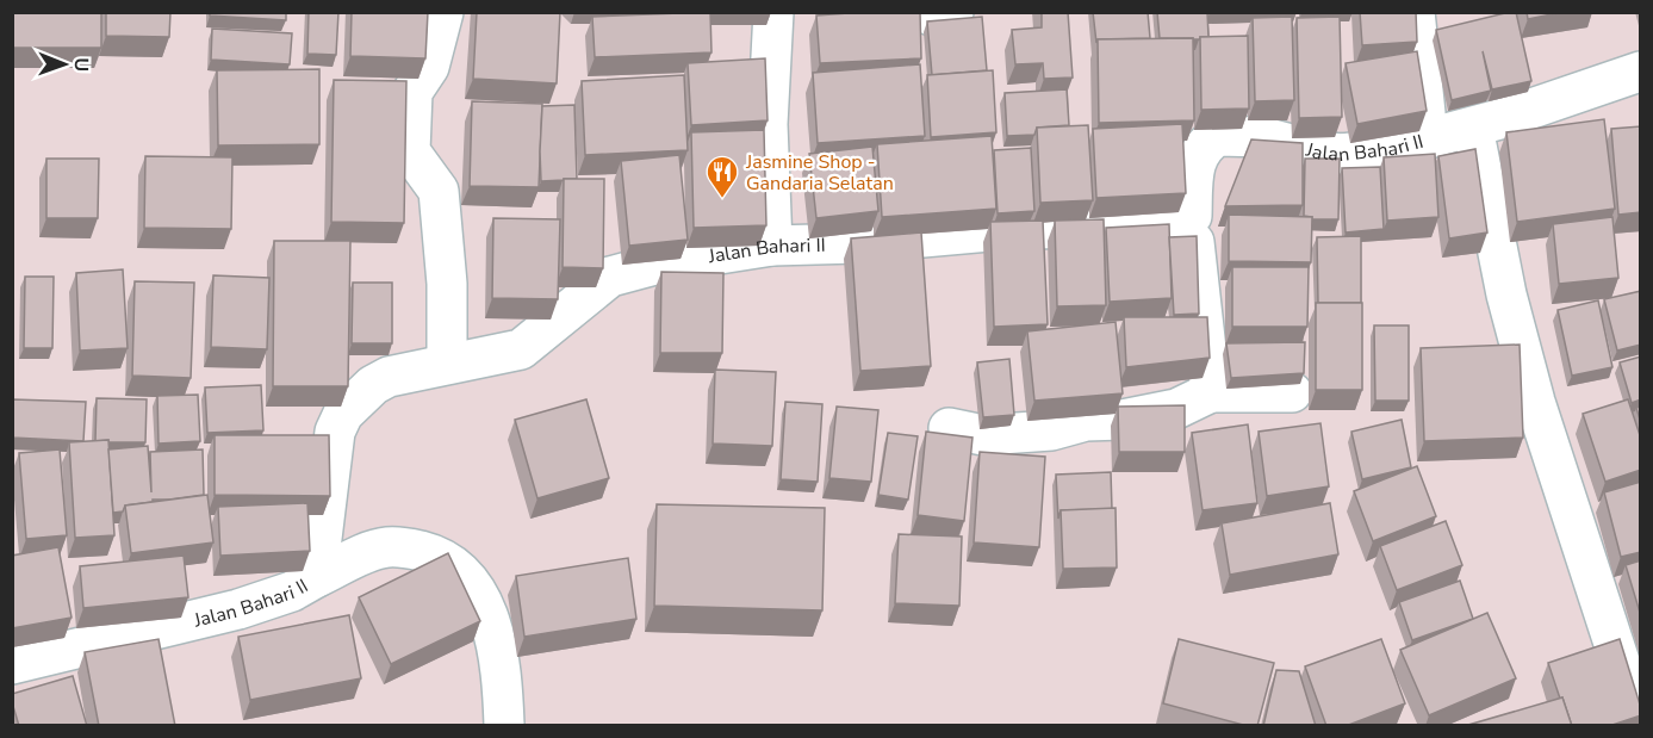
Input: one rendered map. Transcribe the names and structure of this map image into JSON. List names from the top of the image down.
{
  "streets": {
    "street": ["Jalan Bahari II"]
  },
  "places": {
    "restaurant": ["Jasmine Shop - Gandaria Selatan"]
  },
  "north": "right"
}
